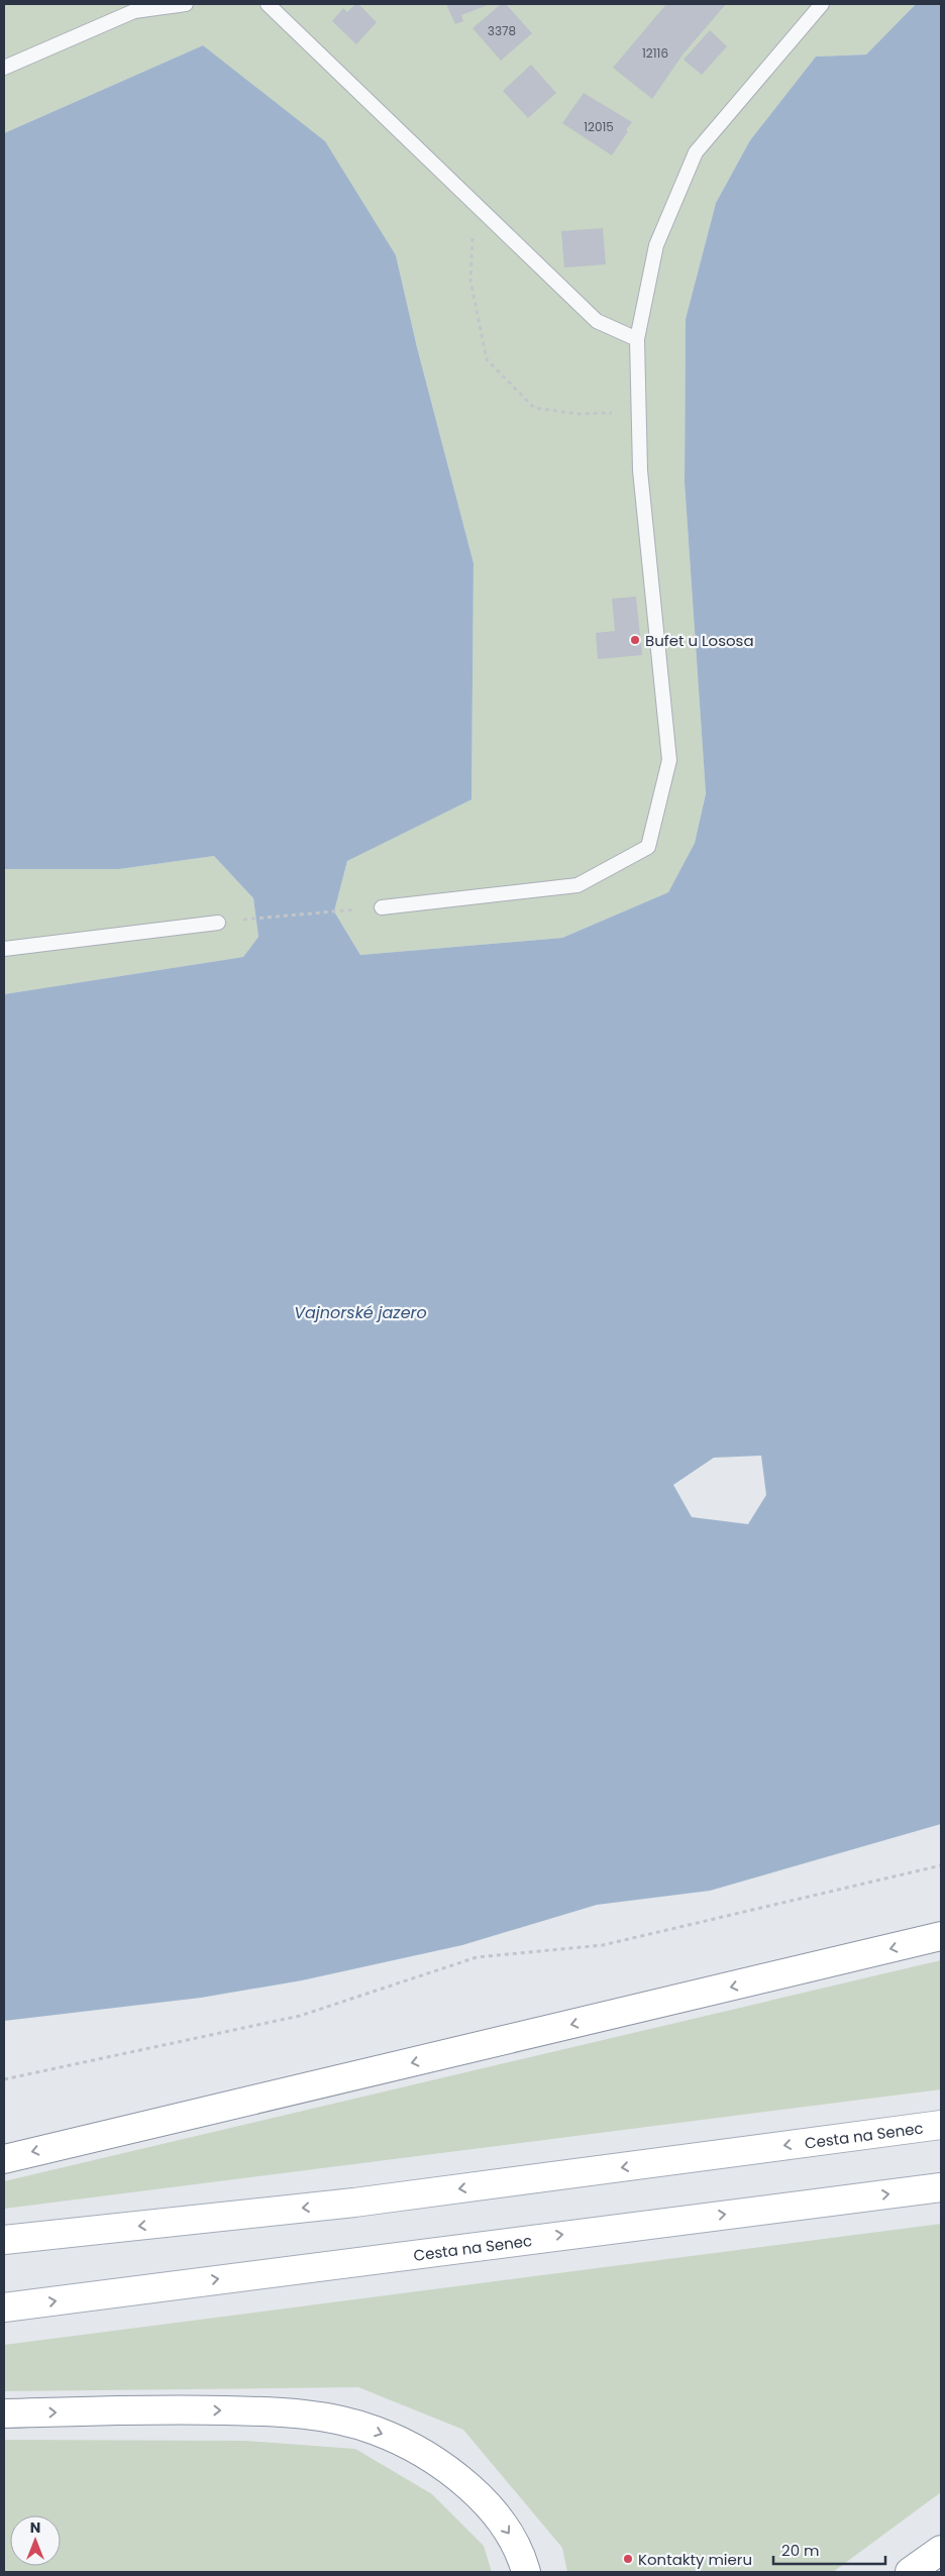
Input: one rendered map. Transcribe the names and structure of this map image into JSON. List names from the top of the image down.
{
  "streets": {
    "main road": ["Cesta na Senec"]
  },
  "water": ["Vajnorské jazero"],
  "places": ["Bufet u Lososa", "Kontakty mieru"],
  "house_numbers": ["3378", "12116", "12015"],
  "scale_bar": "20 m",
  "north": "top"
}
